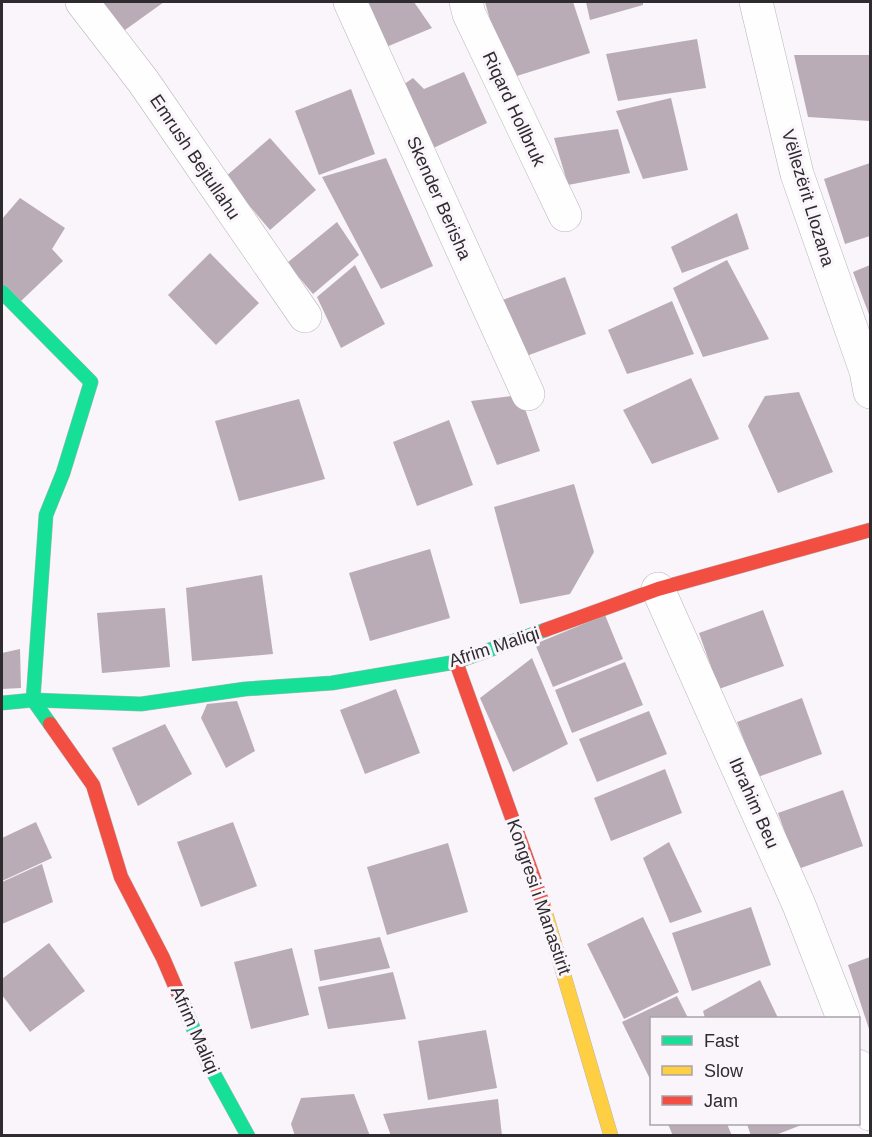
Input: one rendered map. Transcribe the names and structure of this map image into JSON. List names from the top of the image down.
{
  "streets": {
    "street": [
      "Riqard Hollbruk",
      "Emrush Bejtullahu",
      "Skender Berisha",
      "Vëllezërit Llozana",
      "Afrim Maliqi",
      "Ibrahim Beu",
      "Kongresi i Manastirit"
    ]
  },
  "crossings": [
    ["Afrim Maliqi", "Ibrahim Beu"],
    ["Afrim Maliqi", "Kongresi i Manastirit"]
  ],
  "legend": ["Fast", "Slow", "Jam"]
}
